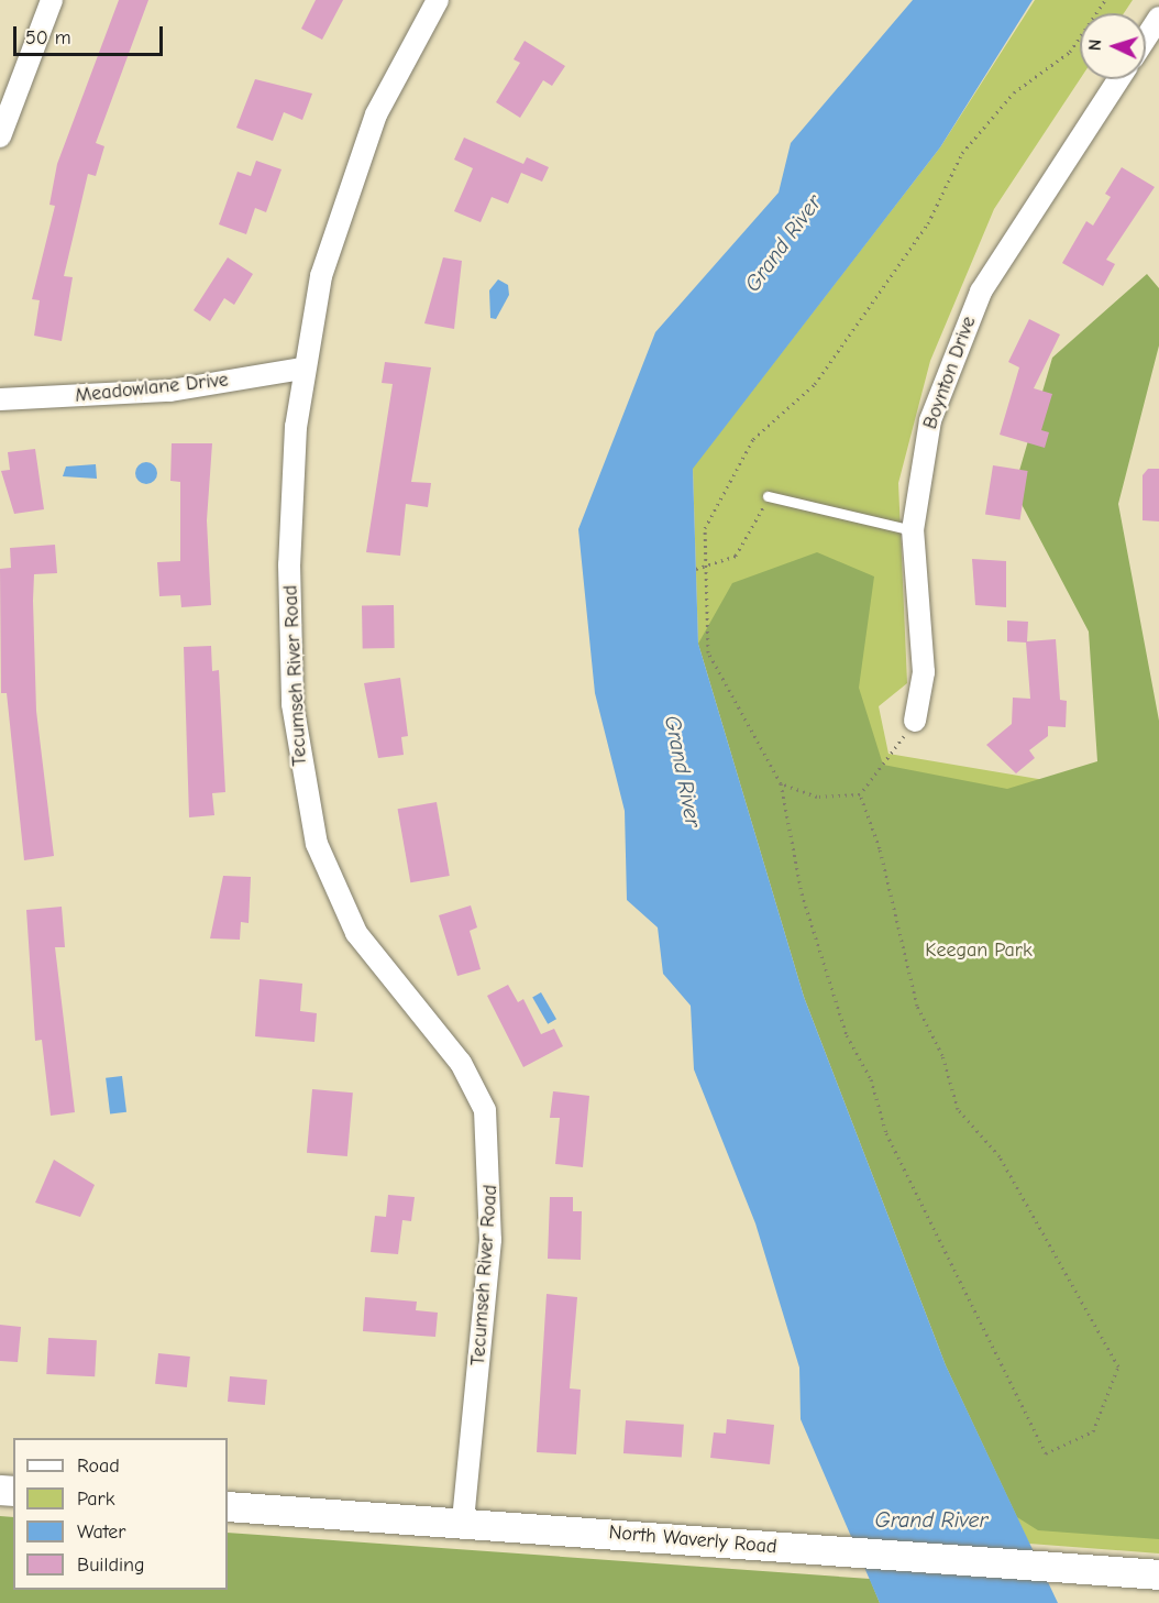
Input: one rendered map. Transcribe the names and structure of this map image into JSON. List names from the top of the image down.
{
  "streets": {
    "main road": ["North Waverly Road"],
    "street": ["Boynton Drive", "Meadowlane Drive", "Tecumseh River Road"]
  },
  "crossings": [
    ["Meadowlane Drive", "Tecumseh River Road"],
    ["Tecumseh River Road", "North Waverly Road"]
  ],
  "water": ["Grand River"],
  "parks": ["Keegan Park"],
  "legend": [
    "Road",
    "Park",
    "Water",
    "Building"
  ],
  "scale_bar": "50 m",
  "north": "left"
}
